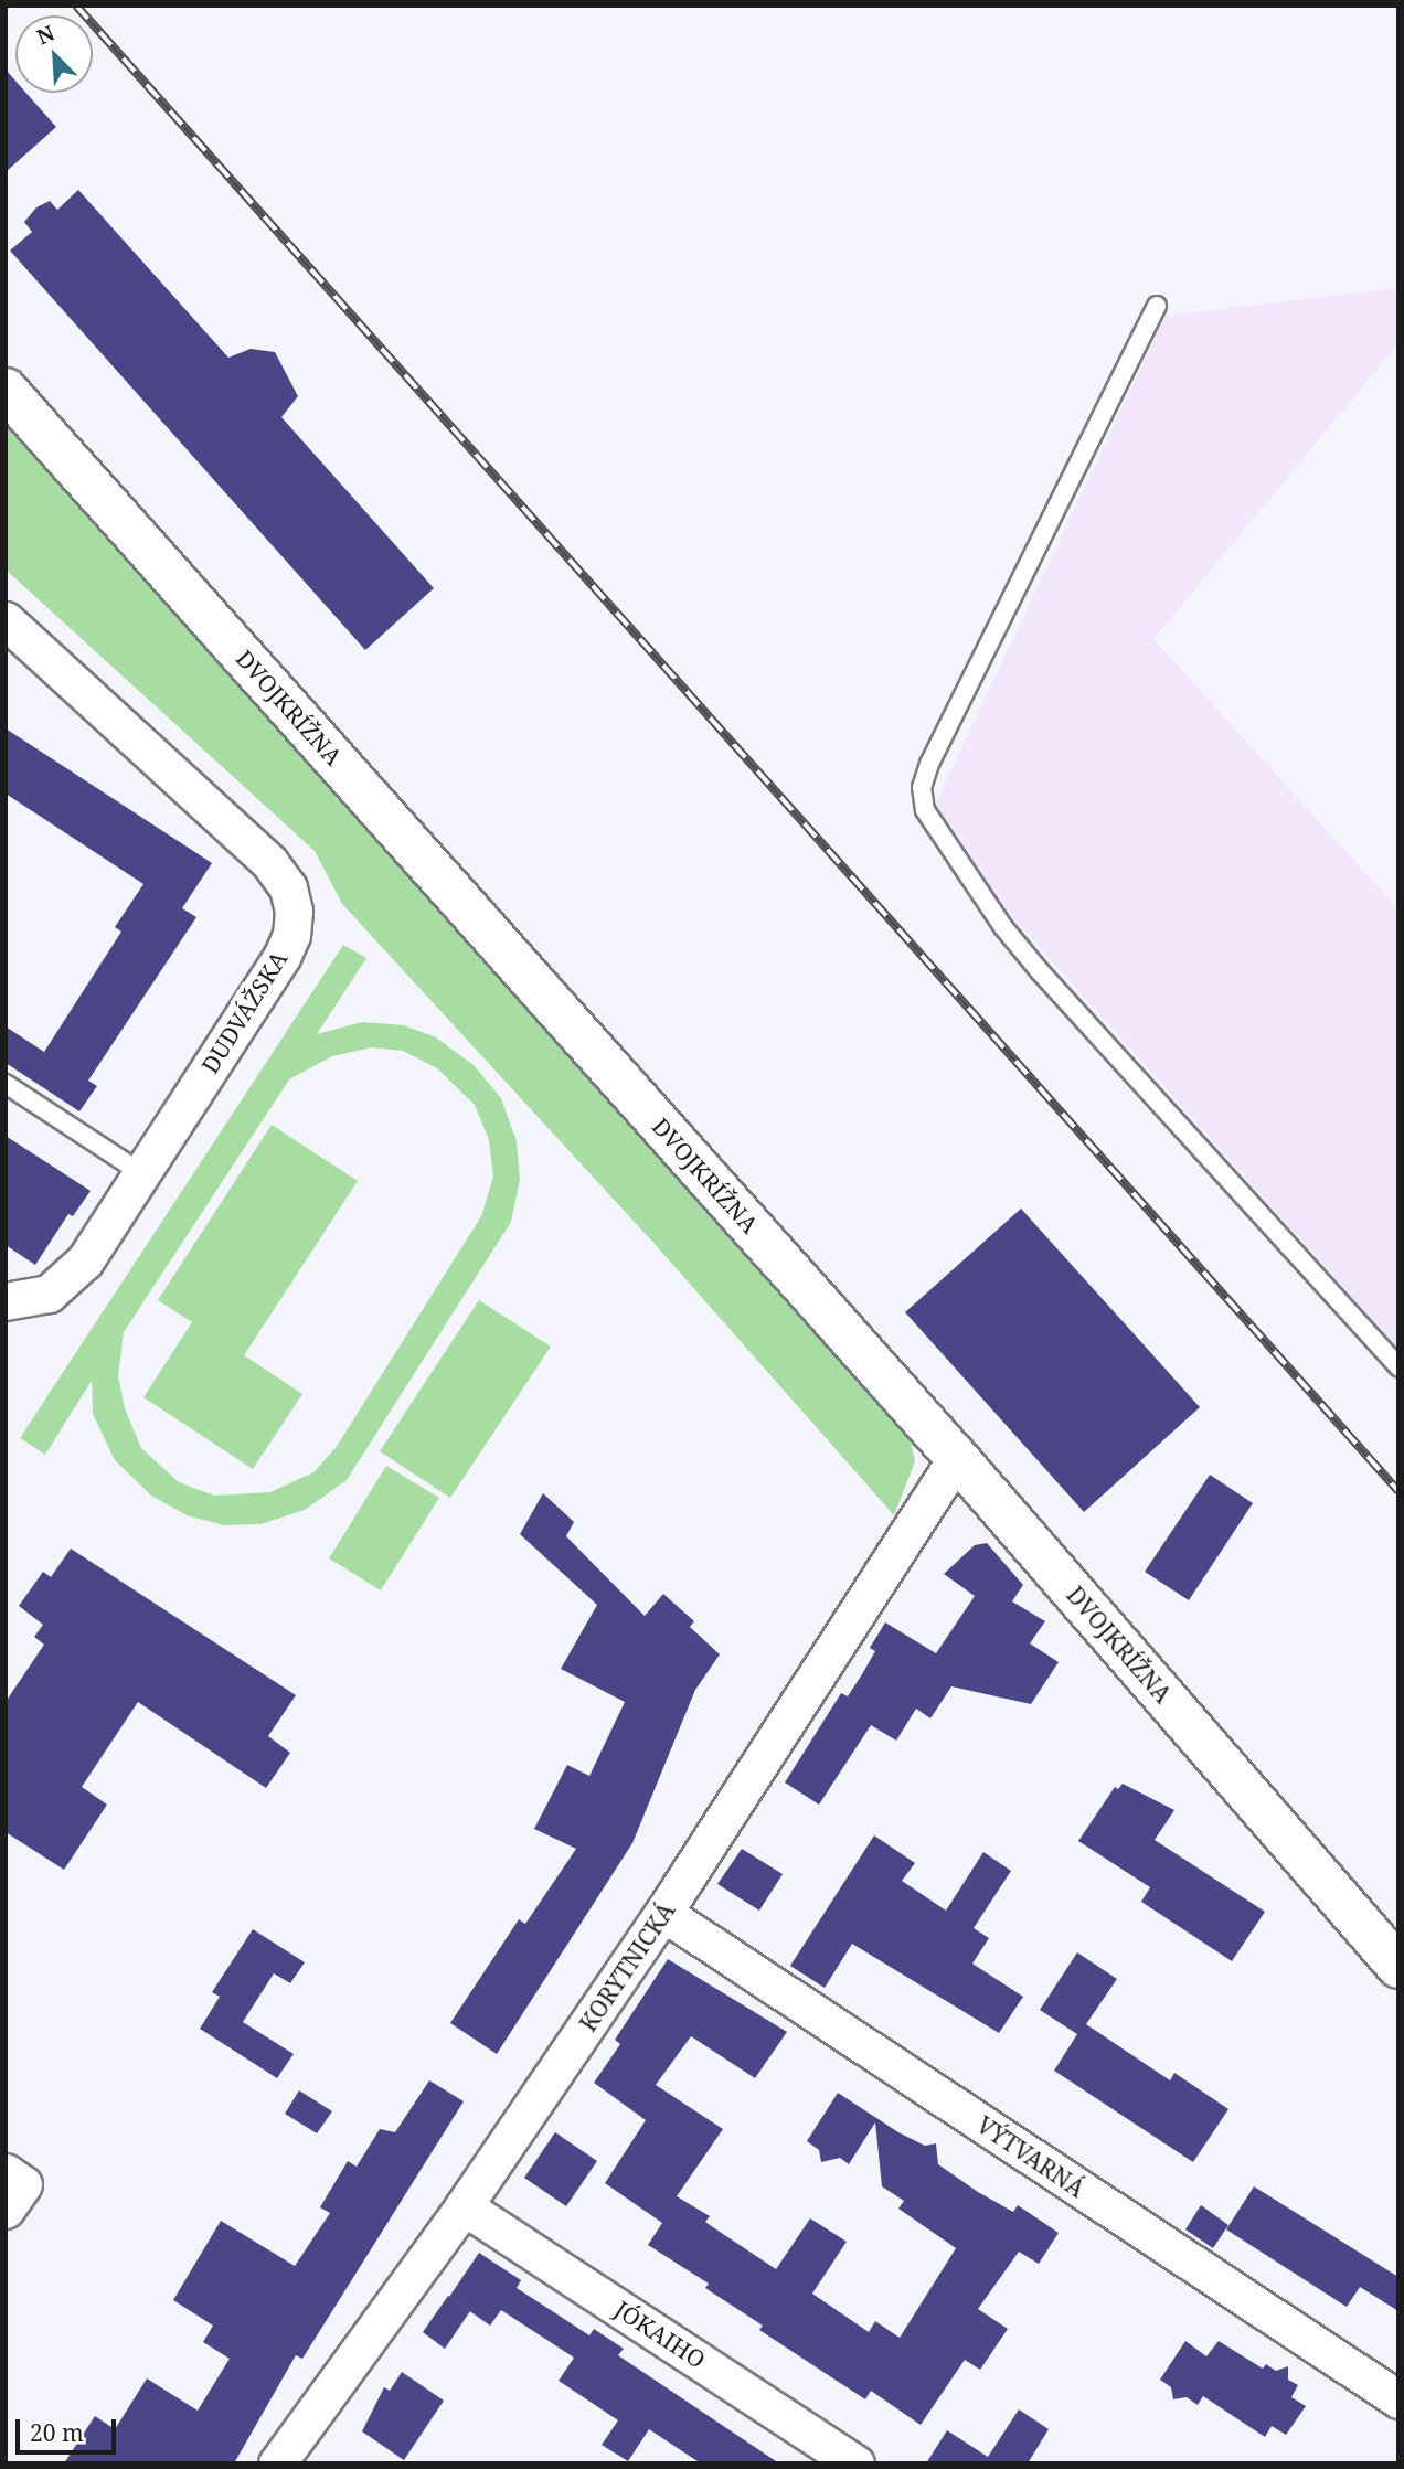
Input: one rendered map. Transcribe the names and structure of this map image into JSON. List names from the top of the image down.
{
  "streets": {
    "street": [
      "DVOJKRÍŽNA",
      "DUDVÁŽSKA",
      "KORYTNICKÁ",
      "VÝTVARNÁ",
      "JÓKAIHO"
    ]
  },
  "crossings": [
    ["DVOJKRÍŽNA", "KORYTNICKÁ"],
    ["KORYTNICKÁ", "VÝTVARNÁ"],
    ["KORYTNICKÁ", "JÓKAIHO"]
  ],
  "scale_bar": "20 m",
  "north": "top left"
}
